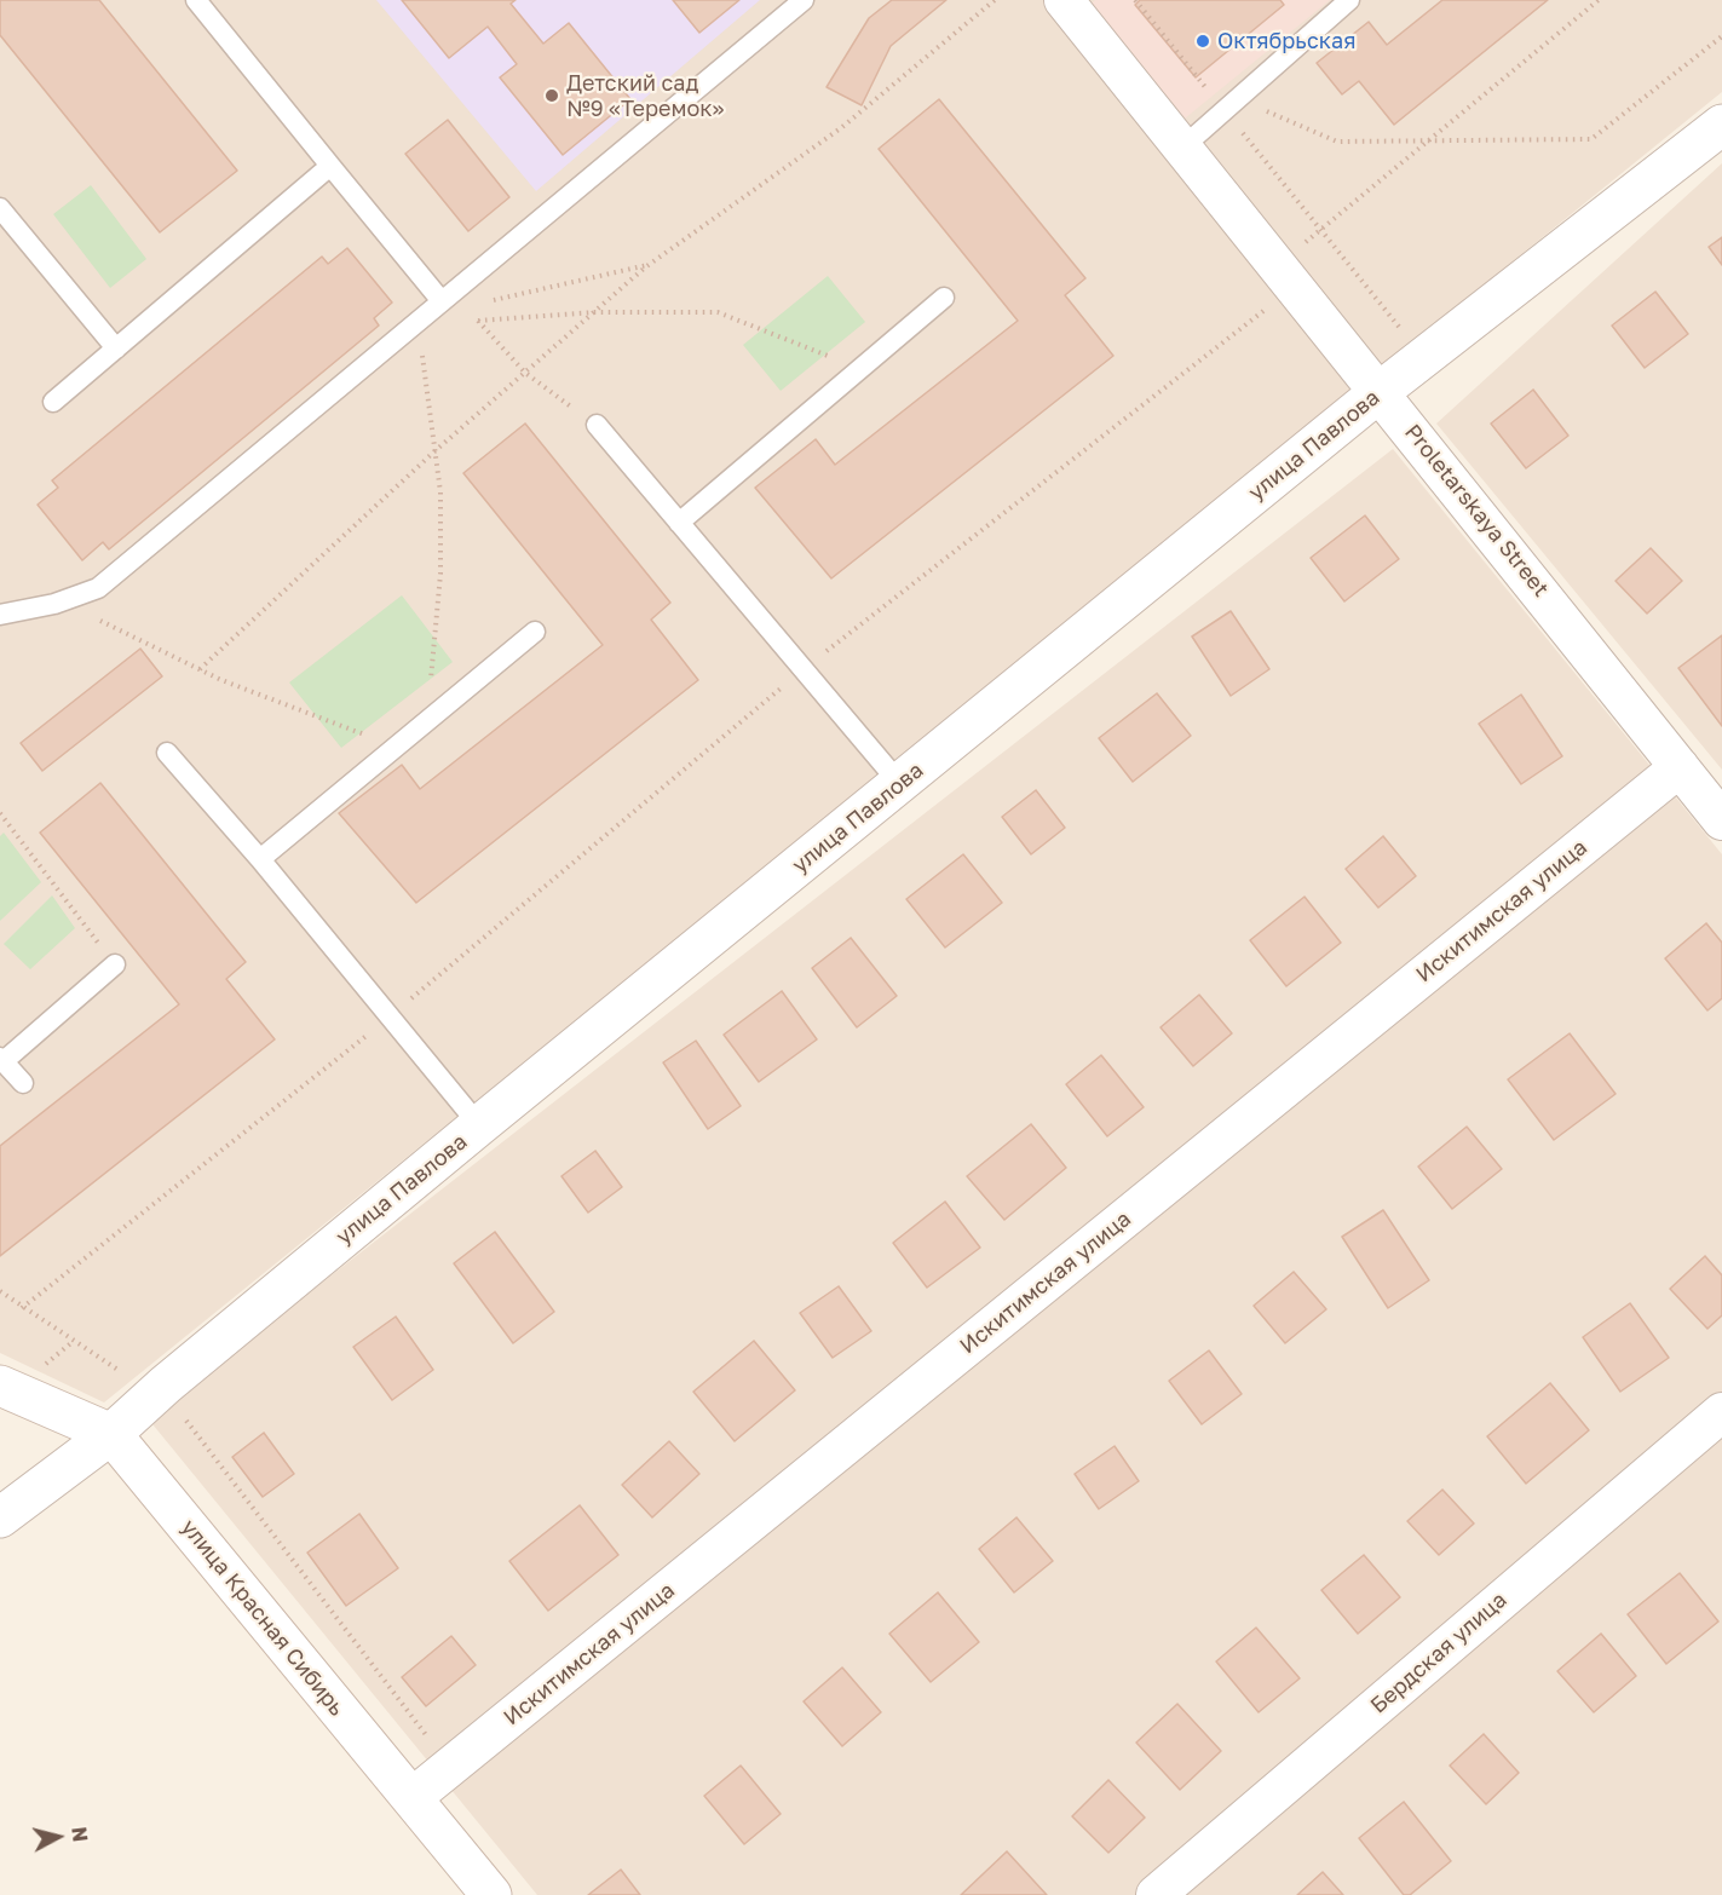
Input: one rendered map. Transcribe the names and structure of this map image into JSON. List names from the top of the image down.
{
  "streets": {
    "street": [
      "улица Павлова",
      "Proletarskaya Street",
      "Искитимская улица",
      "улица Красная Сибирь",
      "Бердская улица"
    ]
  },
  "crossings": [
    ["улица Павлова", "Proletarskaya Street"],
    ["улица Павлова", "улица Красная Сибирь"],
    ["Proletarskaya Street", "Искитимская улица"],
    ["Искитимская улица", "улица Красная Сибирь"]
  ],
  "places": ["Октябрьская", "Детский сад №9 «Теремок»"],
  "north": "right"
}
